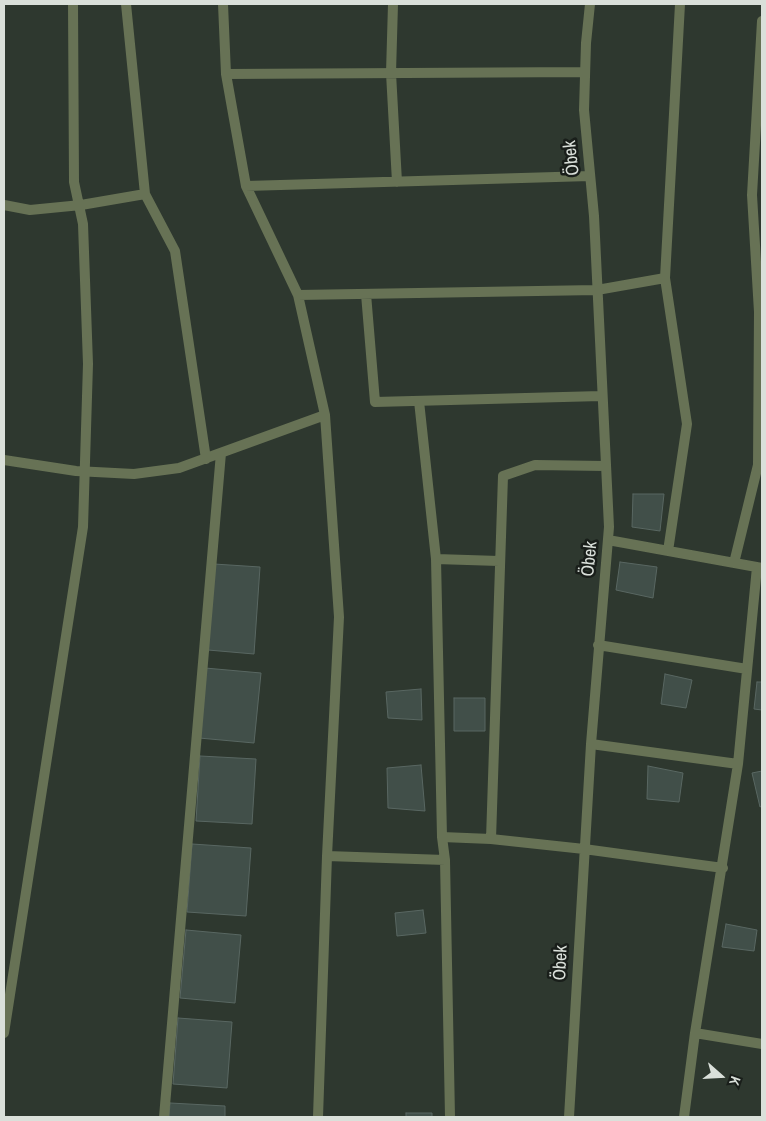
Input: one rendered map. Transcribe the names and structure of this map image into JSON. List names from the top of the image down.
{
  "streets": {
    "street": ["Öbek"]
  },
  "north": "right"
}
